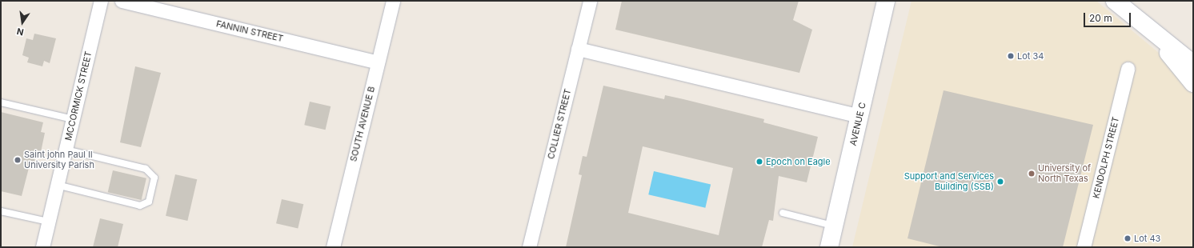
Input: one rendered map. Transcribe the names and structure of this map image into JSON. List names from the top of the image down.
{
  "streets": {
    "street": [
      "FANNIN STREET",
      "MCCORMICK STREET",
      "SOUTH AVENUE B",
      "COLLIER STREET",
      "AVENUE C",
      "KENDOLPH STREET"
    ]
  },
  "crossings": [
    ["FANNIN STREET", "SOUTH AVENUE B"]
  ],
  "places": [
    "Lot 34",
    "Saint john Paul II University Parish",
    "Epoch on Eagle",
    "University of North Texas",
    "Support and Services Building (SSB)",
    "Lot 43"
  ],
  "scale_bar": "20 m",
  "north": "bottom"
}
